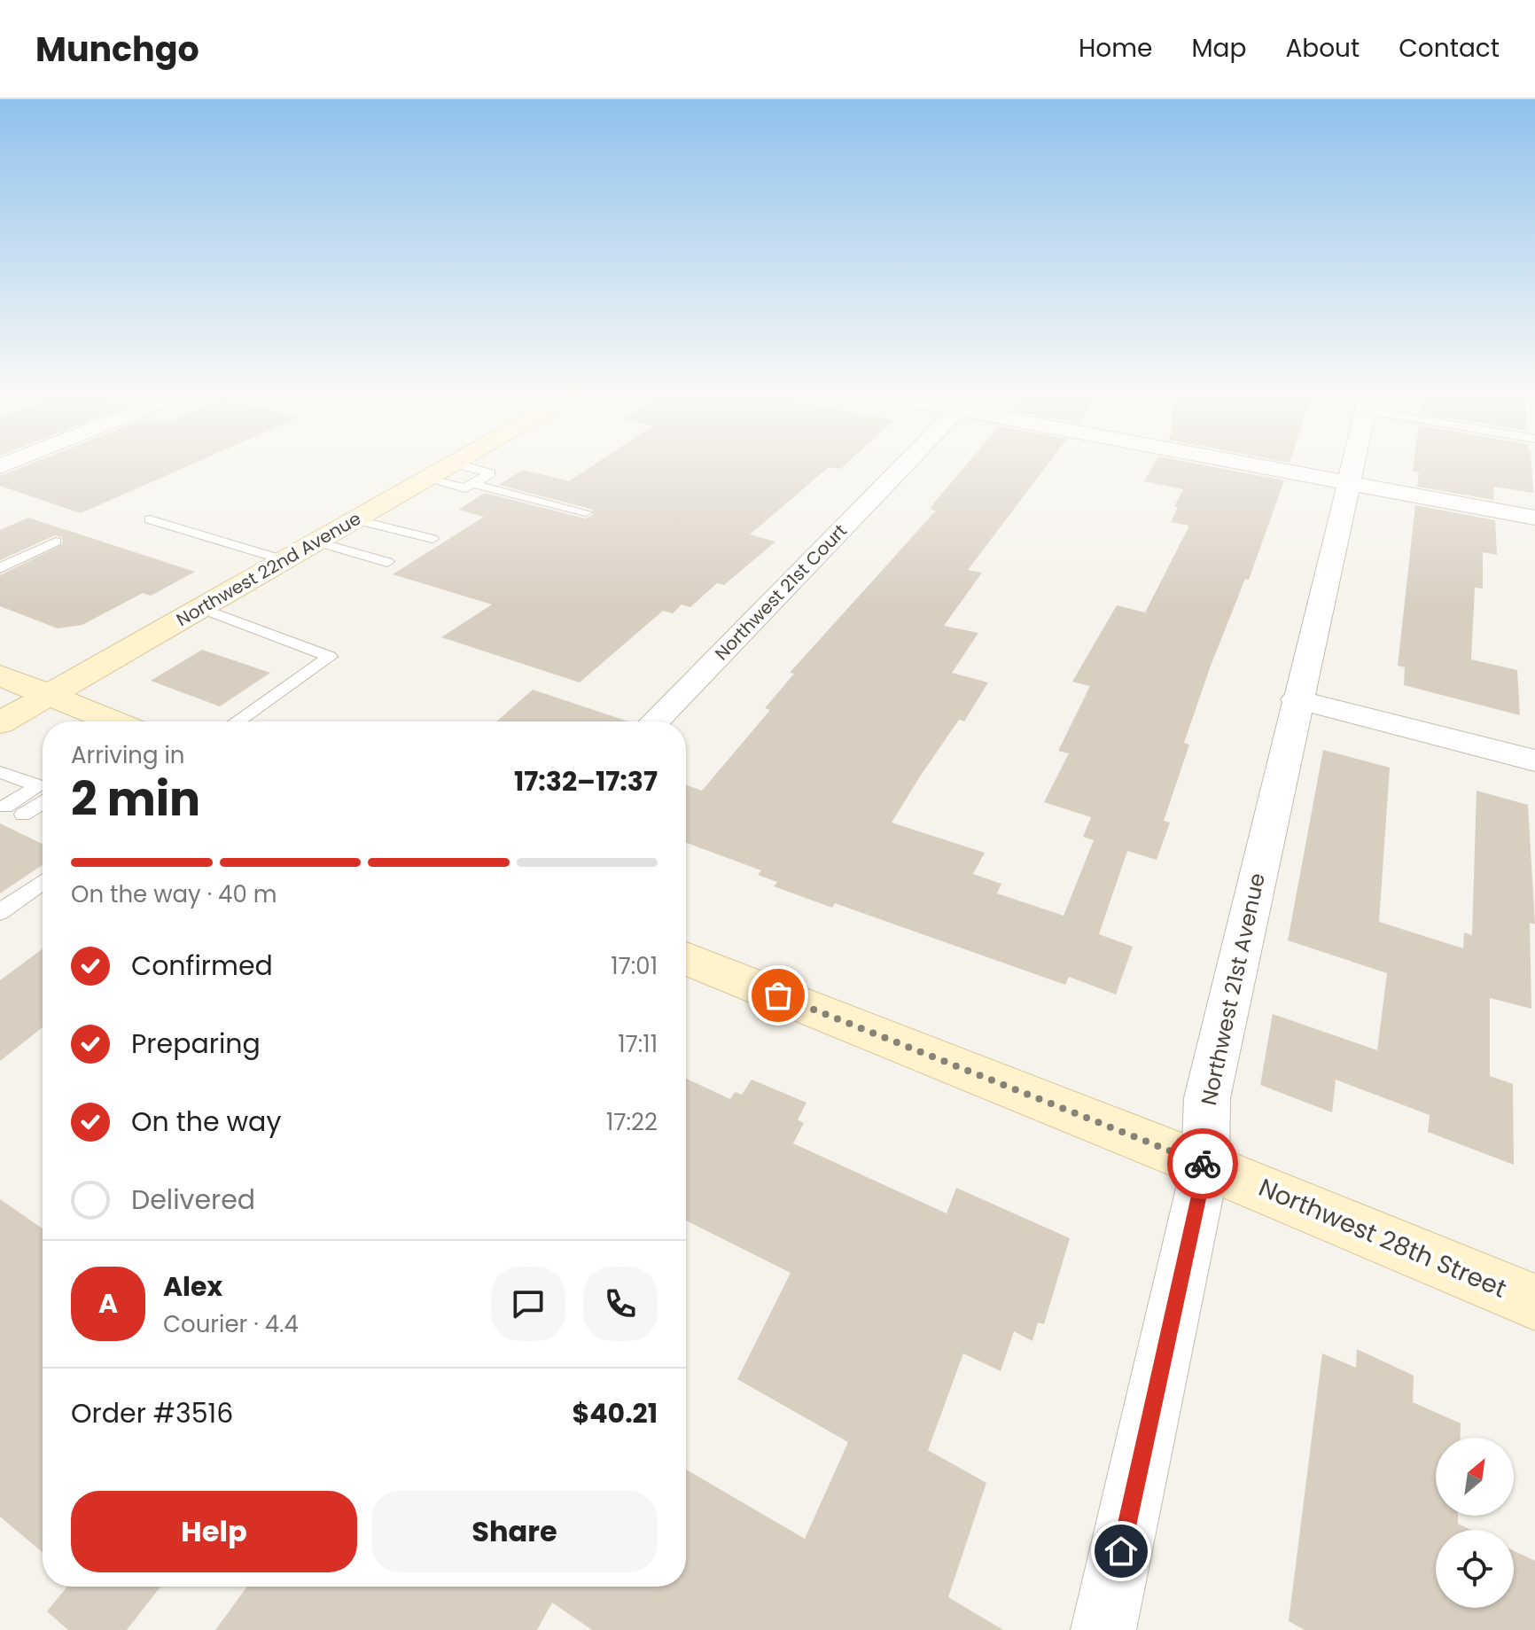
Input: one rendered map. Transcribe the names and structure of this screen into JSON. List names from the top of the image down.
{
  "streets": {
    "main road": ["Northwest 22nd Avenue", "Northwest 28th Street"],
    "street": ["Northwest 21st Court", "Northwest 21st Avenue"]
  },
  "crossings": [
    ["Northwest 21st Avenue", "Northwest 28th Street"]
  ],
  "north": "top right",
  "page": {
    "header": "Munchgo",
    "nav": [
      "Home",
      "Map",
      "About",
      "Contact"
    ],
    "heading": ["2 min", "Arriving in", "17:32–17:37"],
    "panel": [
      "Alex",
      "Courier · 4.4",
      "Order #3516",
      "$40.21"
    ],
    "bar": "On the way · 40 m",
    "list": [
      ["Confirmed", "17:01"],
      ["Preparing", "17:11"],
      ["On the way", "17:22"],
      "Delivered"
    ],
    "round": "A",
    "buttons": ["Help", "Share"]
  }
}
